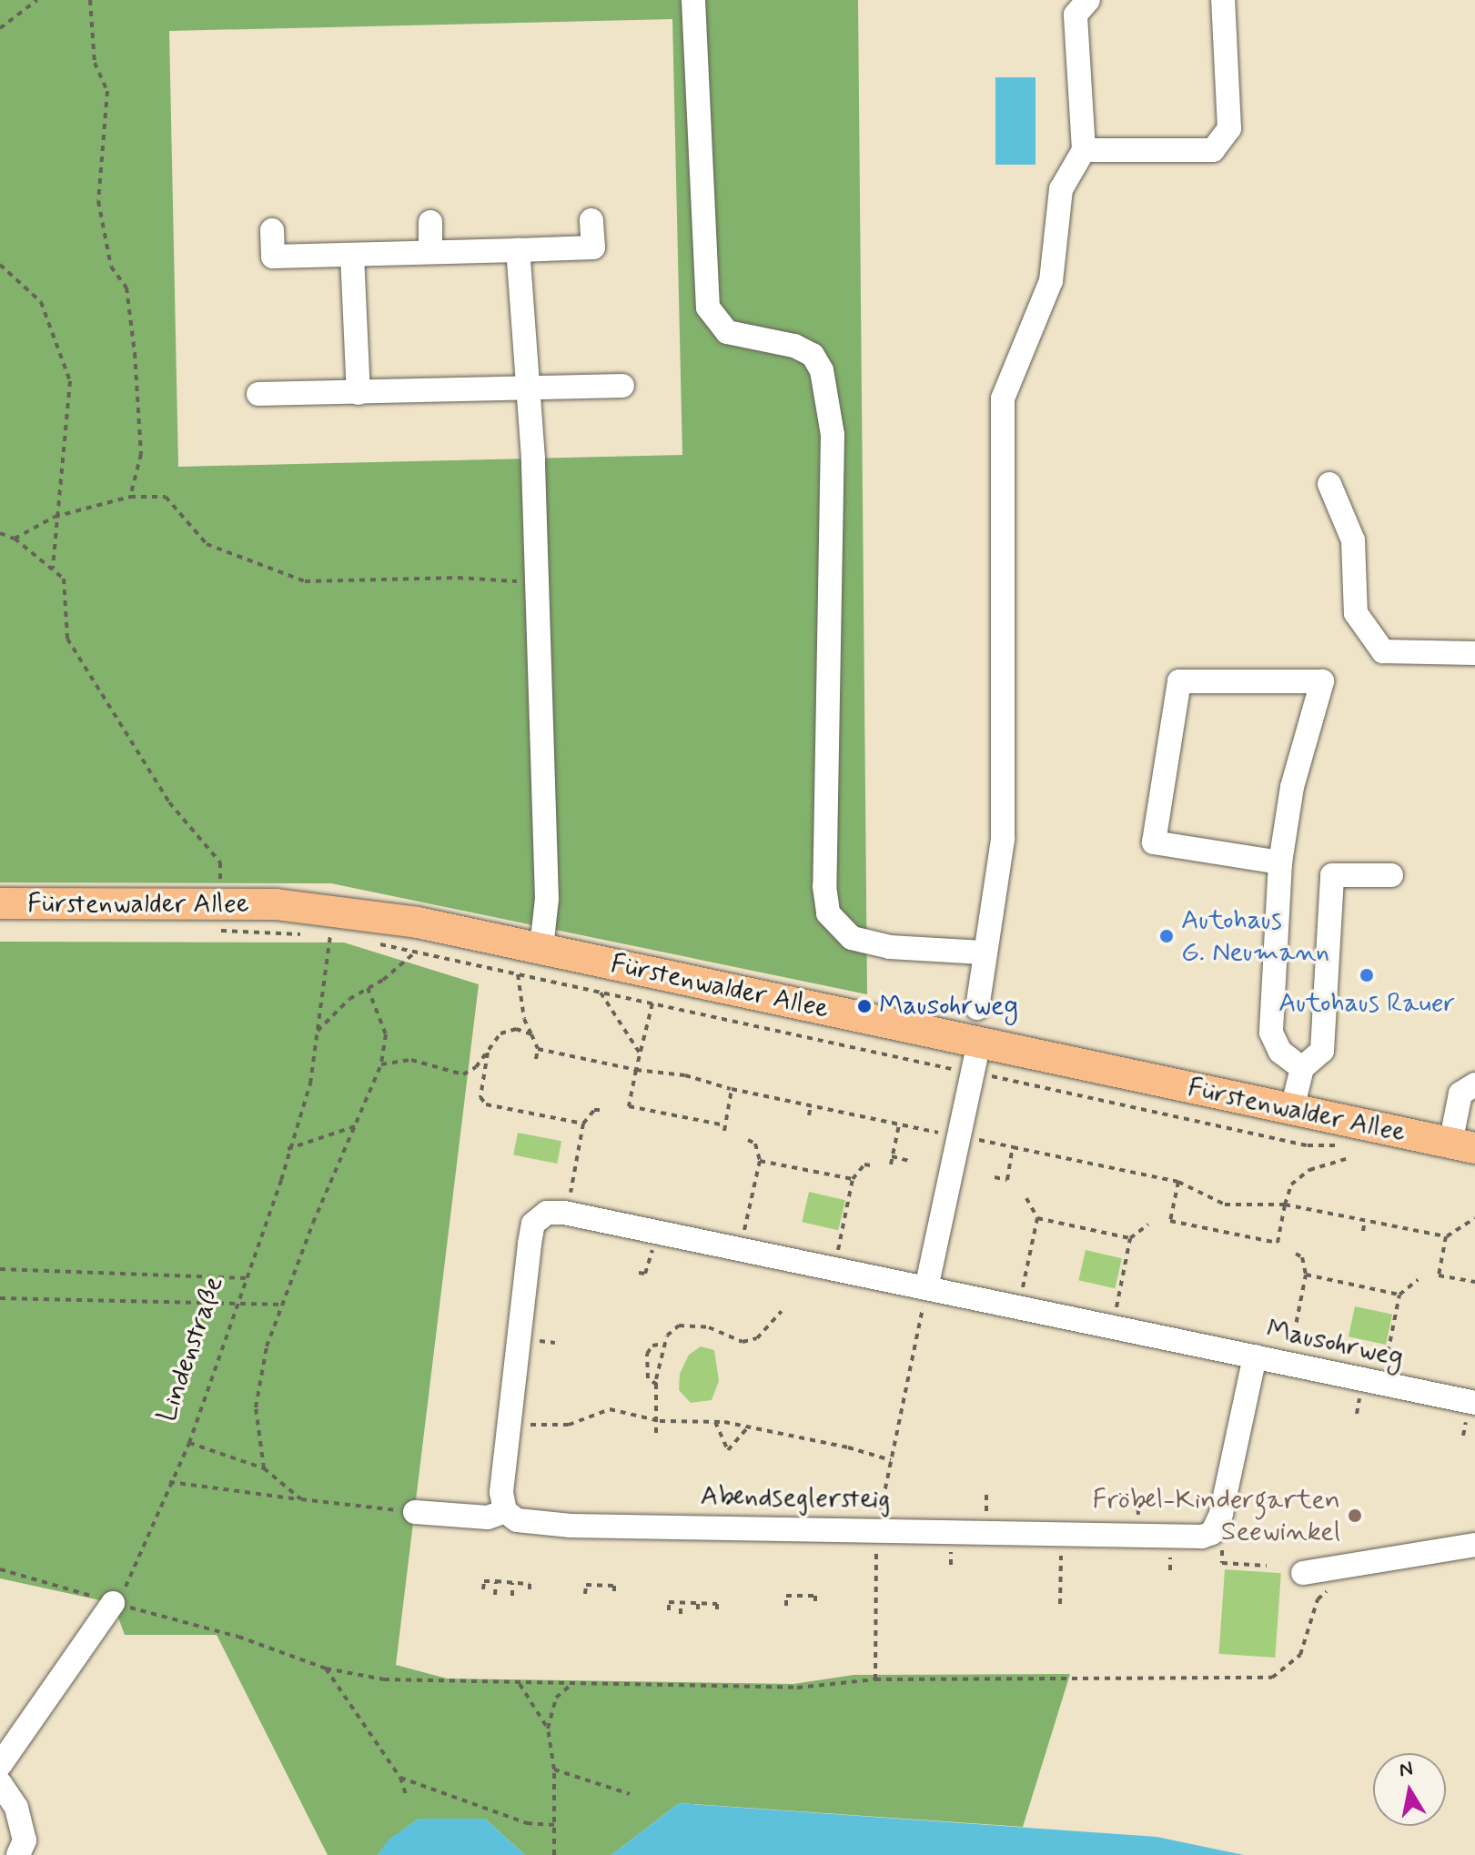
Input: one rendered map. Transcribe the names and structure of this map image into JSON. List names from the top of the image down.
{
  "streets": {
    "main road": ["Fürstenwalder Allee"],
    "street": ["Mausohrweg", "Abendseglersteig"],
    "path": ["Lindenstraße"]
  },
  "crossings": [
    ["Fürstenwalder Allee", "Lindenstraße"],
    ["Mausohrweg", "Abendseglersteig"]
  ],
  "places": [
    "Autohaus G. Neumann",
    "Autohaus Rauer",
    "Mausohrweg",
    "Fröbel-Kindergarten Seewinkel"
  ],
  "north": "top"
}
